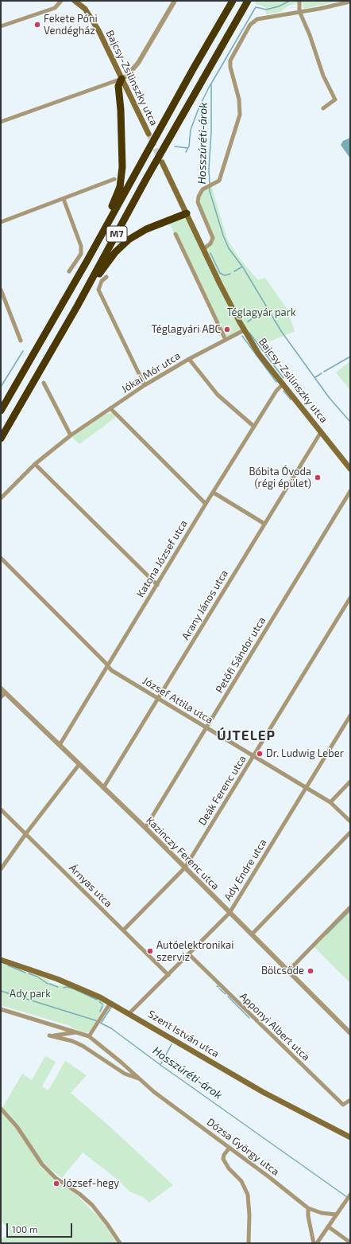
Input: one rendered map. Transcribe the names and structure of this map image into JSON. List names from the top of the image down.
{
  "streets": {
    "highway": ["M7"],
    "main road": ["Bajcsy-Zsilinszky utca", "Szent István utca"],
    "street": [
      "Jókai Mór utca",
      "Katona József utca",
      "Arany János utca",
      "Petőfi Sándor utca",
      "József Attila utca",
      "Deák Ferenc utca",
      "Kazinczy Ferenc utca",
      "Ady Endre utca",
      "Árnyas utca",
      "Apponyi Albert utca",
      "Dózsa György utca"
    ]
  },
  "crossings": [
    ["Bajcsy-Zsilinszky utca", "M7"],
    ["Bajcsy-Zsilinszky utca", "Jókai Mór utca"],
    ["Bajcsy-Zsilinszky utca", "Katona József utca"],
    ["Bajcsy-Zsilinszky utca", "Arany János utca"],
    ["Katona József utca", "József Attila utca"],
    ["Katona József utca", "Kazinczy Ferenc utca"],
    ["Arany János utca", "József Attila utca"],
    ["Arany János utca", "Kazinczy Ferenc utca"],
    ["Petőfi Sándor utca", "József Attila utca"],
    ["Petőfi Sándor utca", "Kazinczy Ferenc utca"],
    ["József Attila utca", "Deák Ferenc utca"],
    ["József Attila utca", "Ady Endre utca"],
    ["Deák Ferenc utca", "Kazinczy Ferenc utca"],
    ["Deák Ferenc utca", "Árnyas utca"],
    ["Kazinczy Ferenc utca", "Ady Endre utca"],
    ["Ady Endre utca", "Árnyas utca"],
    ["Ady Endre utca", "Apponyi Albert utca"],
    ["Ady Endre utca", "Szent István utca"]
  ],
  "districts": ["ÚJTELEP"],
  "water": ["Hosszúréti-árok"],
  "parks": ["Téglagyár park", "Ady park"],
  "places": [
    "Fekete Póni Vendégház",
    "Téglagyári ABC",
    "Bóbita Óvoda (régi épület)",
    "Dr. Ludwig Leber",
    "Autóelektronikai szerviz",
    "Bölcsőde",
    "József-hegy"
  ],
  "scale_bar": "100 m"
}
